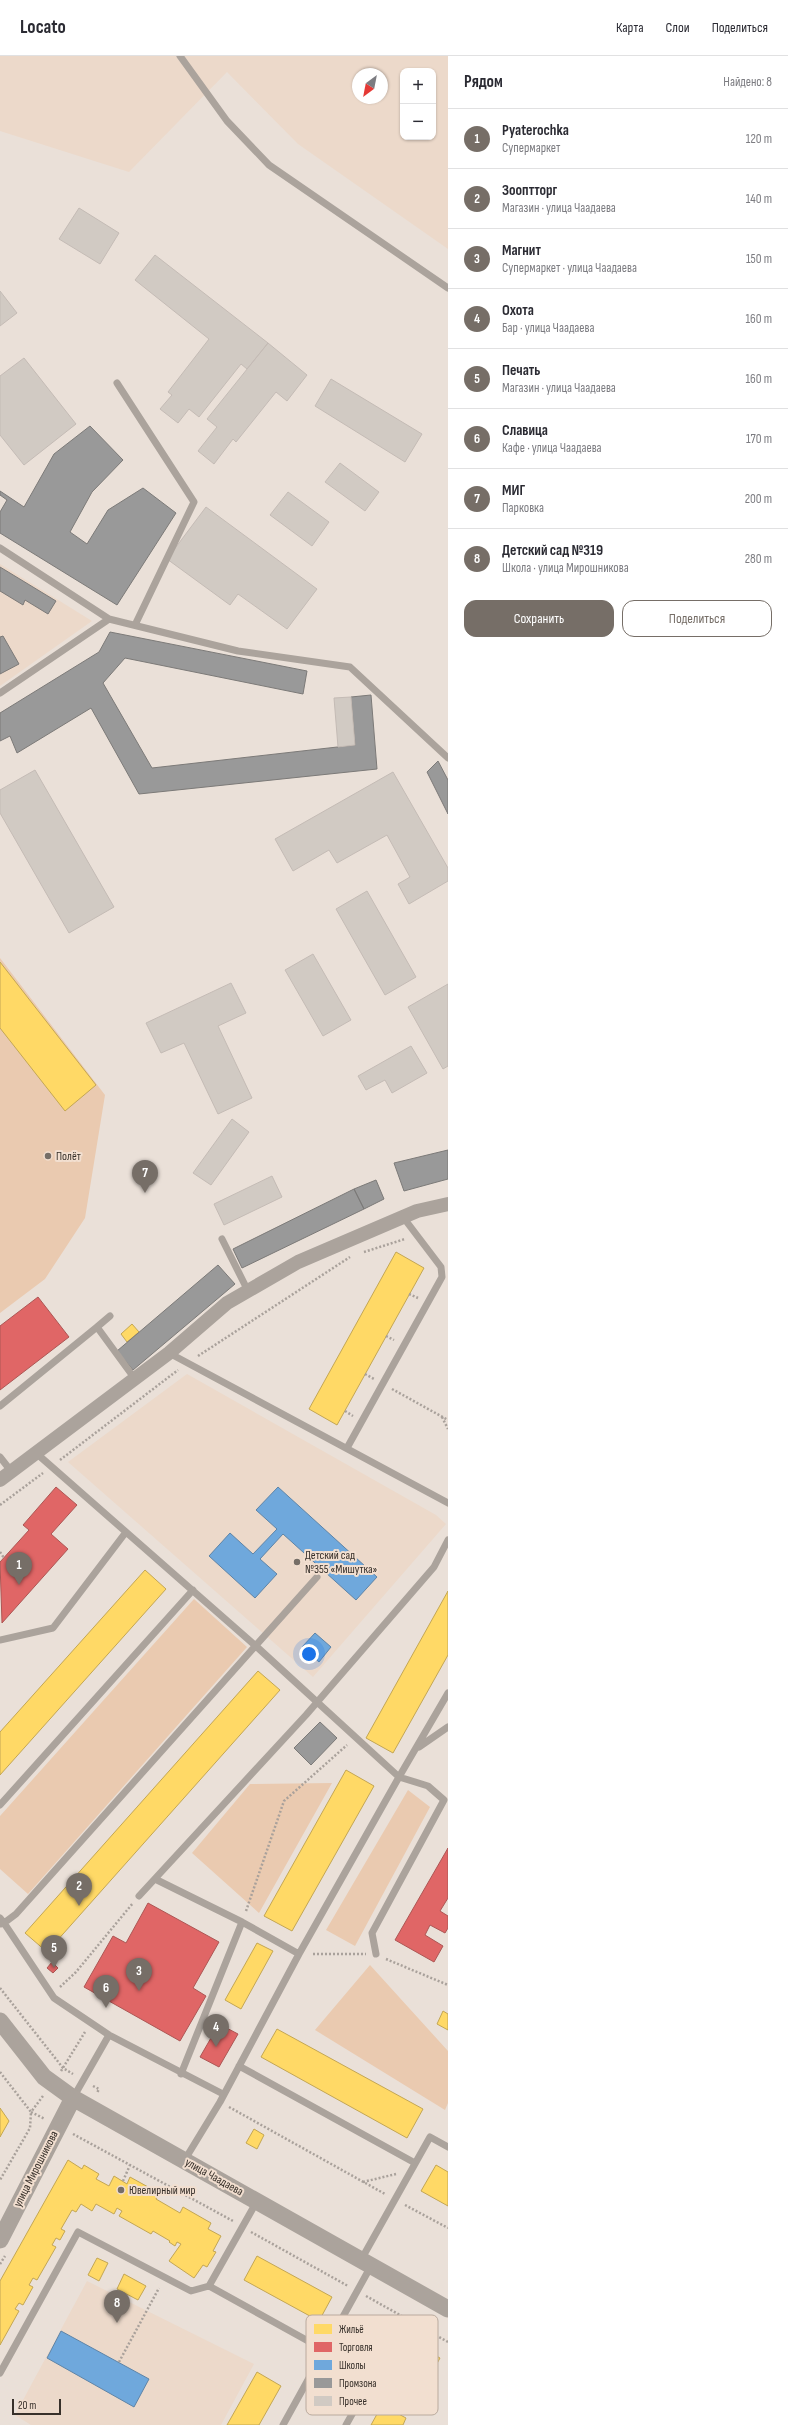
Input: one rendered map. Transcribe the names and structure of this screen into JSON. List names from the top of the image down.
{
  "streets": {
    "street": ["улица Мирошникова", "улица Чаадаева"]
  },
  "crossings": [
    ["улица Мирошникова", "улица Чаадаева"]
  ],
  "places": ["Полёт", "Детский сад №355 «Мишутка»", "Ювелирный мир"],
  "legend": [
    "Жильё",
    "Торговля",
    "Школы",
    "Промзона",
    "Прочее"
  ],
  "scale_bar": "20 m",
  "north": "bottom left",
  "page": {
    "header": "Locato",
    "nav": ["Карта", "Слои", "Поделиться"],
    "heading": ["Рядом", "Найдено: 8"],
    "map_buttons": ["+", "−"],
    "list": [
      {
        "mark": "1",
        "name": "Pyaterochka",
        "note": "Супермаркет",
        "value": "120 m"
      },
      {
        "mark": "2",
        "name": "Зооптторг",
        "note": "Магазин · улица Чаадаева",
        "value": "140 m"
      },
      {
        "mark": "3",
        "name": "Магнит",
        "note": "Супермаркет · улица Чаадаева",
        "value": "150 m"
      },
      {
        "mark": "4",
        "name": "Охота",
        "note": "Бар · улица Чаадаева",
        "value": "160 m"
      },
      {
        "mark": "5",
        "name": "Печать",
        "note": "Магазин · улица Чаадаева",
        "value": "160 m"
      },
      {
        "mark": "6",
        "name": "Славица",
        "note": "Кафе · улица Чаадаева",
        "value": "170 m"
      },
      {
        "mark": "7",
        "name": "МИГ",
        "note": "Парковка",
        "value": "200 m"
      },
      {
        "mark": "8",
        "name": "Детский сад №319",
        "note": "Школа · улица Мирошникова",
        "value": "280 m"
      }
    ],
    "buttons": ["Сохранить", "Поделиться"],
    "pins": [
      "7",
      "1",
      "2",
      "5",
      "3",
      "6",
      "4",
      "8"
    ],
    "scale": "20 m"
  }
}
